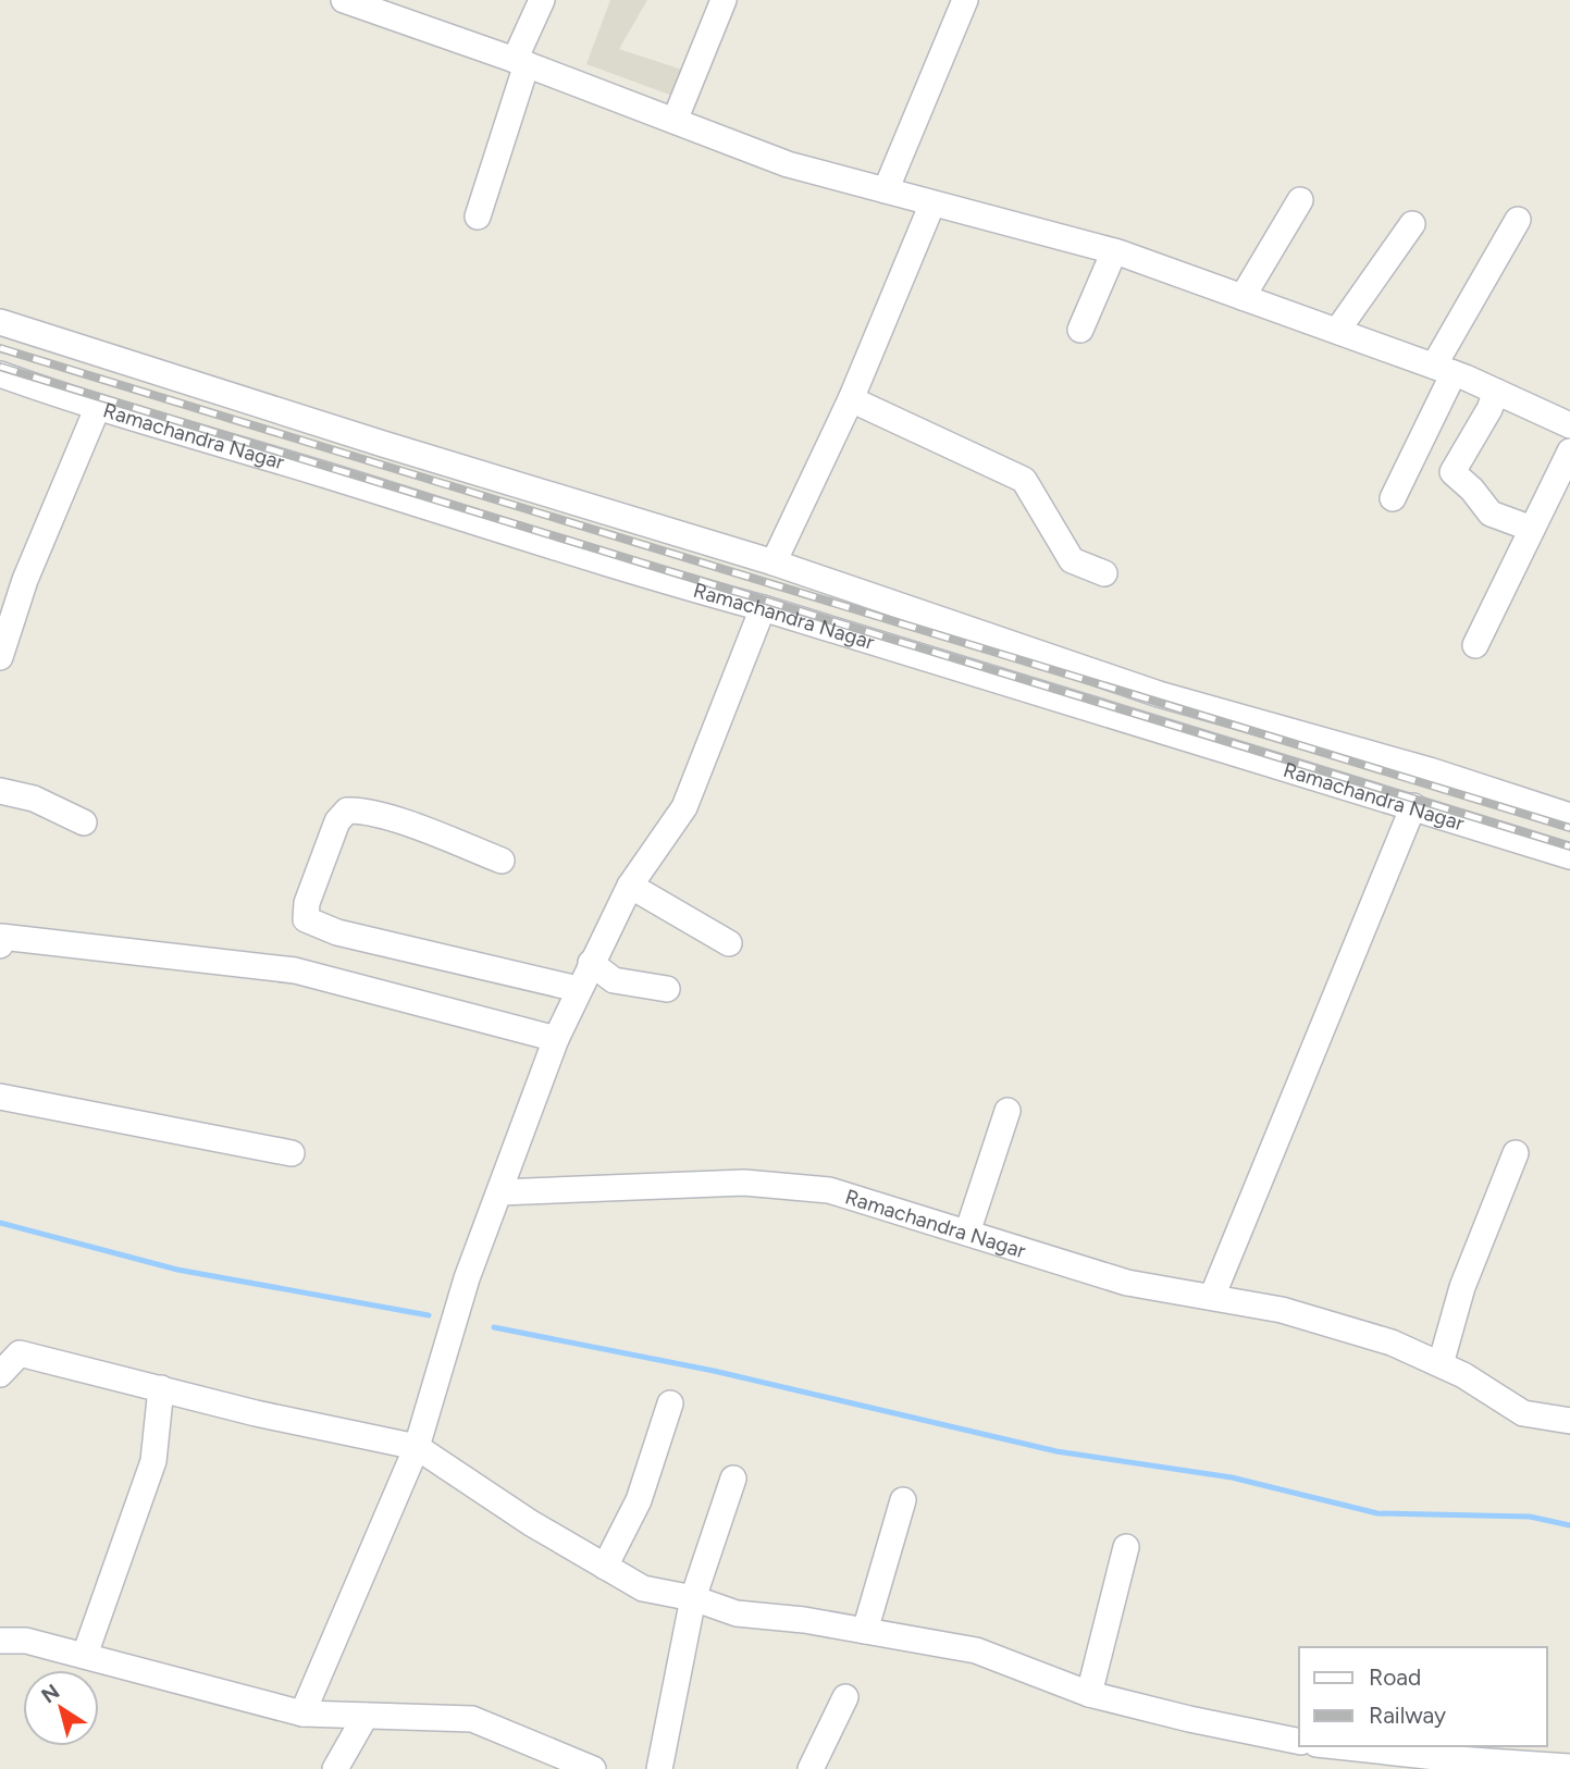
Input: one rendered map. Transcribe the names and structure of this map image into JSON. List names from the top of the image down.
{
  "streets": {
    "street": ["Ramachandra Nagar"]
  },
  "legend": ["Road", "Railway"],
  "north": "top left"
}
